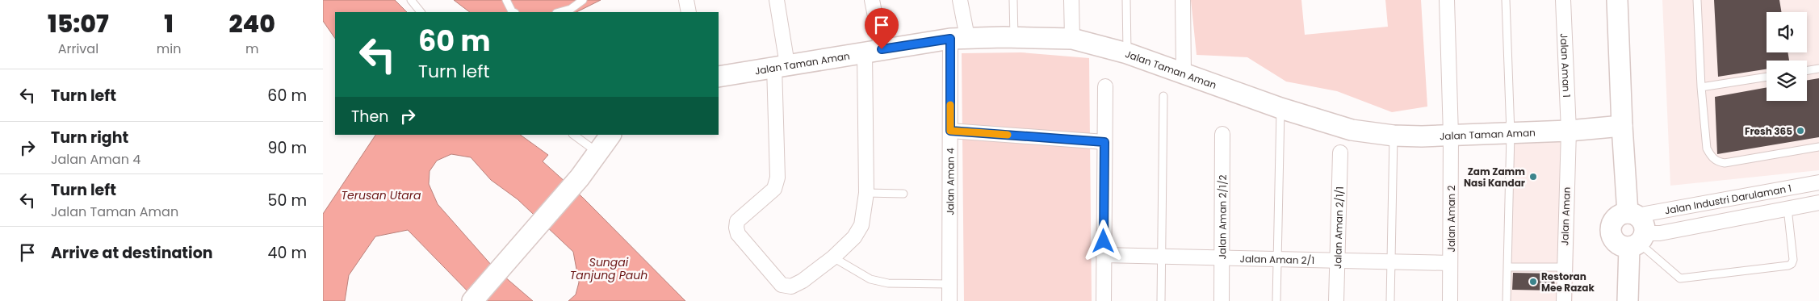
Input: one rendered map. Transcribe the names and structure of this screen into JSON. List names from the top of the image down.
{
  "streets": {
    "street": [
      "Jalan Taman Aman",
      "Jalan Aman 1",
      "Jalan Aman 4",
      "Jalan Industri Darulaman 1",
      "Jalan Aman",
      "Jalan Aman 2/1/2",
      "Jalan Aman 2",
      "Jalan Aman 2/1/1",
      "Jalan Aman 2/1"
    ]
  },
  "crossings": [
    ["Jalan Taman Aman", "Jalan Aman 1"],
    ["Jalan Taman Aman", "Jalan Aman 4"],
    ["Jalan Taman Aman", "Jalan Aman"],
    ["Jalan Taman Aman", "Jalan Aman 2"],
    ["Jalan Aman 1", "Jalan Aman"],
    ["Jalan Aman 2/1/2", "Jalan Aman 2/1"],
    ["Jalan Aman 2", "Jalan Aman 2/1"],
    ["Jalan Aman 2/1/1", "Jalan Aman 2/1"]
  ],
  "water": ["Terusan Utara", "Sungai Tanjung Pauh"],
  "places": ["Fresh 365", "Zam Zamm Nasi Kandar", "Restoran Mee Razak"],
  "page": {
    "eta": [
      "15:07",
      "Arrival",
      "1",
      "min",
      "240",
      "m"
    ],
    "turn": ["60 m", "Turn left"],
    "list": [
      {
        "name": "Turn left",
        "value": "60 m"
      },
      {
        "name": "Turn right",
        "note": "Jalan Aman 4",
        "value": "90 m"
      },
      {
        "name": "Turn left",
        "note": "Jalan Taman Aman",
        "value": "50 m"
      },
      {
        "name": "Arrive at destination",
        "value": "40 m"
      }
    ],
    "then": "Then"
  }
}
